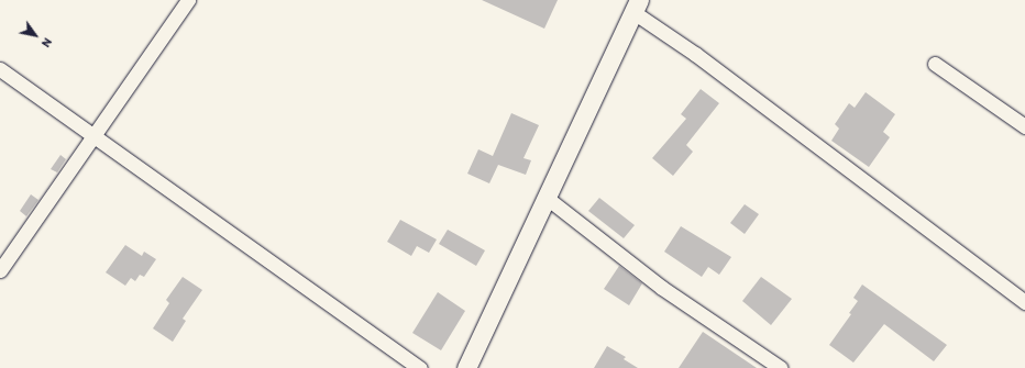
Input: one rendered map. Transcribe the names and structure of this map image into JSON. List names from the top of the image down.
{
  "north": "bottom right"
}
